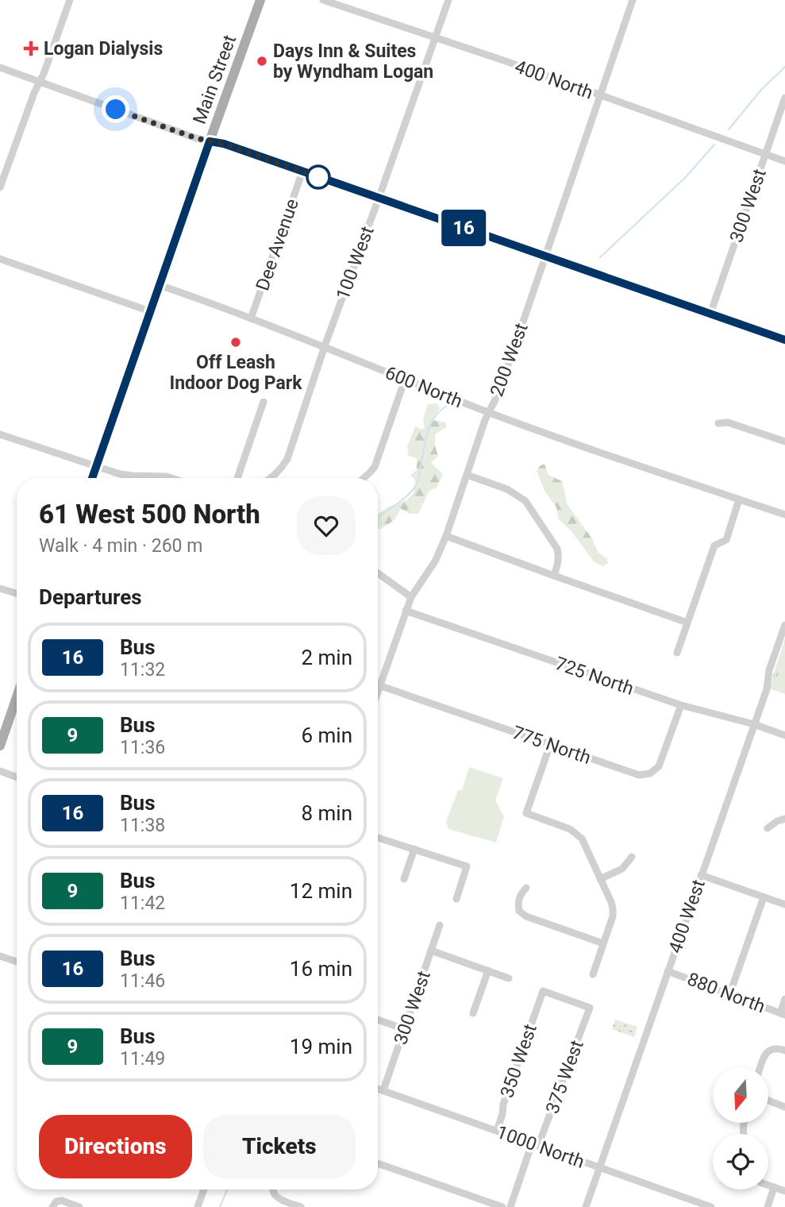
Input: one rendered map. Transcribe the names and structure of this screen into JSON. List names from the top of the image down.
{
  "streets": {
    "main road": ["Main Street"],
    "street": [
      "400 North",
      "300 West",
      "Dee Avenue",
      "100 West",
      "200 West",
      "600 North",
      "725 North",
      "775 North",
      "400 West",
      "880 North",
      "350 West",
      "375 West",
      "1000 North"
    ]
  },
  "crossings": [
    ["Main Street", "600 North"],
    ["400 North", "300 West"],
    ["400 North", "100 West"],
    ["400 North", "200 West"],
    ["300 West", "1000 North"],
    ["Dee Avenue", "600 North"],
    ["100 West", "600 North"],
    ["200 West", "600 North"],
    ["200 West", "725 North"],
    ["200 West", "775 North"],
    ["725 North", "775 North"],
    ["725 North", "400 West"],
    ["400 West", "880 North"],
    ["400 West", "1000 North"],
    ["350 West", "375 West"],
    ["350 West", "1000 North"],
    ["375 West", "1000 North"]
  ],
  "places": {
    "health": ["Logan Dialysis"],
    "other": ["Days Inn & Suites by Wyndham Logan", "Off Leash Indoor Dog Park"]
  },
  "lines": ["bus line 16"],
  "north": "bottom",
  "page": {
    "on_map": "16",
    "heading": [
      ["61 West 500 North", "Walk · 4 min · 260 m"],
      "Departures"
    ],
    "list": [
      {
        "mark": "16",
        "name": "Bus",
        "note": "11:32",
        "value": "2 min"
      },
      {
        "mark": "9",
        "name": "Bus",
        "note": "11:36",
        "value": "6 min"
      },
      {
        "mark": "16",
        "name": "Bus",
        "note": "11:38",
        "value": "8 min"
      },
      {
        "mark": "9",
        "name": "Bus",
        "note": "11:42",
        "value": "12 min"
      },
      {
        "mark": "16",
        "name": "Bus",
        "note": "11:46",
        "value": "16 min"
      },
      {
        "mark": "9",
        "name": "Bus",
        "note": "11:49",
        "value": "19 min"
      }
    ],
    "buttons": ["Directions", "Tickets"]
  }
}
